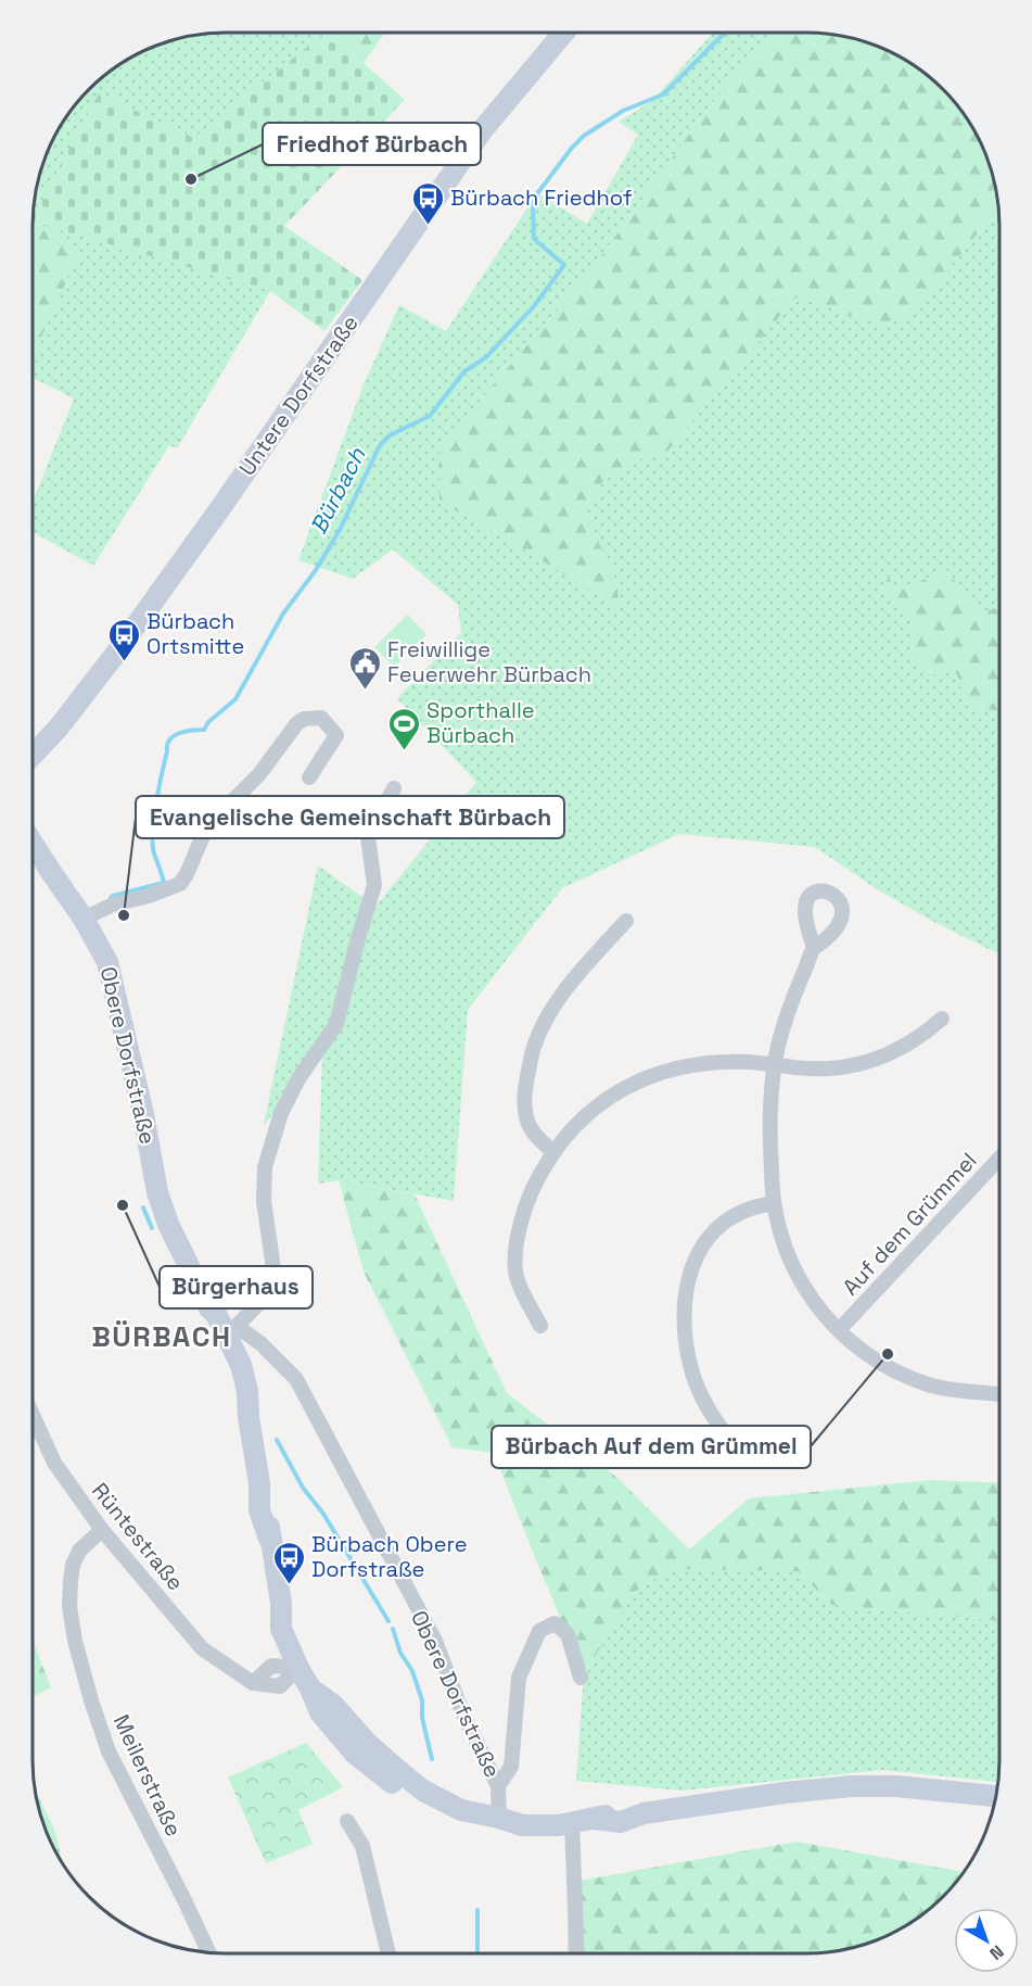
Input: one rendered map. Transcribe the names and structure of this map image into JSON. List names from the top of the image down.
{
  "streets": {
    "street": [
      "Untere Dorfstraße",
      "Obere Dorfstraße",
      "Auf dem Grümmel",
      "Rüntestraße",
      "Meilerstraße"
    ]
  },
  "crossings": [
    ["Obere Dorfstraße", "Rüntestraße"],
    ["Rüntestraße", "Meilerstraße"]
  ],
  "districts": ["BÜRBACH"],
  "water": ["Bürbach"],
  "places": {
    "other": [
      "Friedhof Bürbach",
      "Evangelische Gemeinschaft Bürbach",
      "Bürgerhaus",
      "Bürbach Auf dem Grümmel"
    ],
    "bus stop": ["Bürbach Friedhof", "Bürbach Ortsmitte", "Bürbach Obere Dorfstraße"],
    "public building": ["Freiwillige Feuerwehr Bürbach"],
    "sports": ["Sporthalle Bürbach"]
  },
  "north": "bottom right"
}
